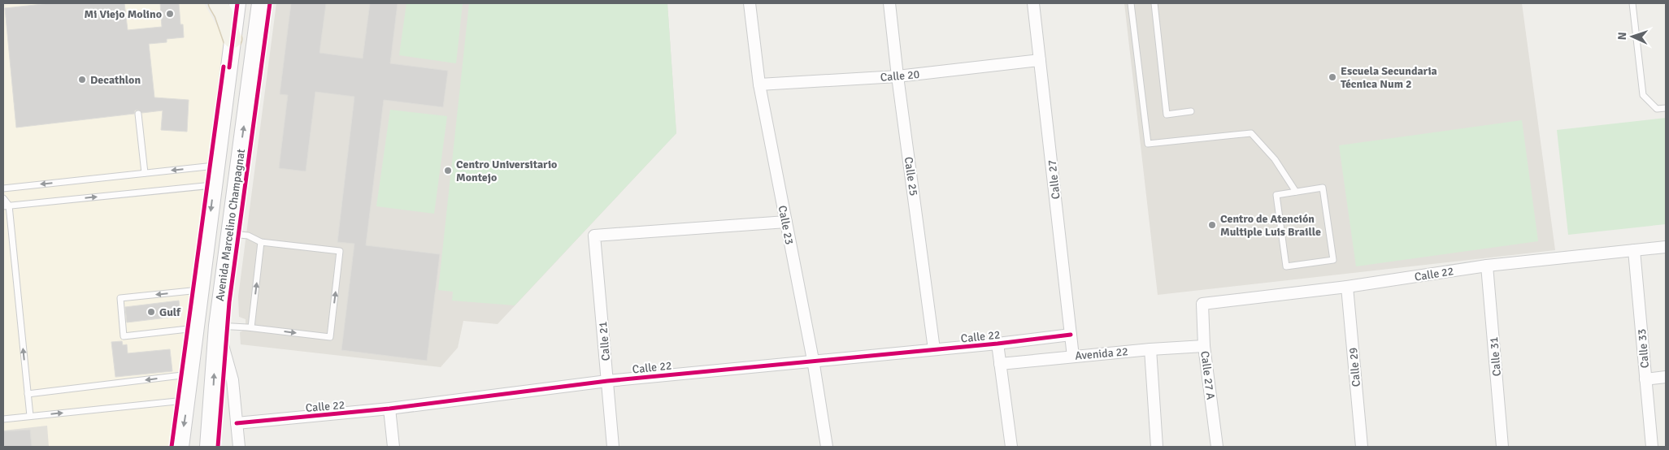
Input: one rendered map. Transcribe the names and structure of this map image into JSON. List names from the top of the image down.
{
  "streets": {
    "main road": ["Avenida Marcelino Champagnat"],
    "street": [
      "Calle 20",
      "Calle 25",
      "Calle 27",
      "Calle 23",
      "Calle 22",
      "Calle 21",
      "Calle 33",
      "Avenida 22",
      "Calle 31",
      "Calle 29",
      "Calle 27 A"
    ]
  },
  "crossings": [
    ["Calle 20", "Calle 25"],
    ["Calle 20", "Calle 27"],
    ["Calle 20", "Calle 23"],
    ["Calle 25", "Calle 22"],
    ["Calle 27", "Calle 22"],
    ["Calle 27", "Avenida 22"],
    ["Calle 23", "Calle 22"],
    ["Calle 23", "Calle 21"],
    ["Calle 22", "Calle 21"],
    ["Calle 22", "Calle 33"],
    ["Calle 22", "Calle 31"],
    ["Calle 22", "Calle 29"],
    ["Calle 22", "Calle 27 A"],
    ["Avenida 22", "Calle 27 A"]
  ],
  "places": [
    "Mi Viejo Molino",
    "Escuela Secundaria Técnica Num 2",
    "Decathlon",
    "Centro Universitario Montejo",
    "Centro de Atención Multiple Luis Braille",
    "Gulf"
  ],
  "north": "left"
}
